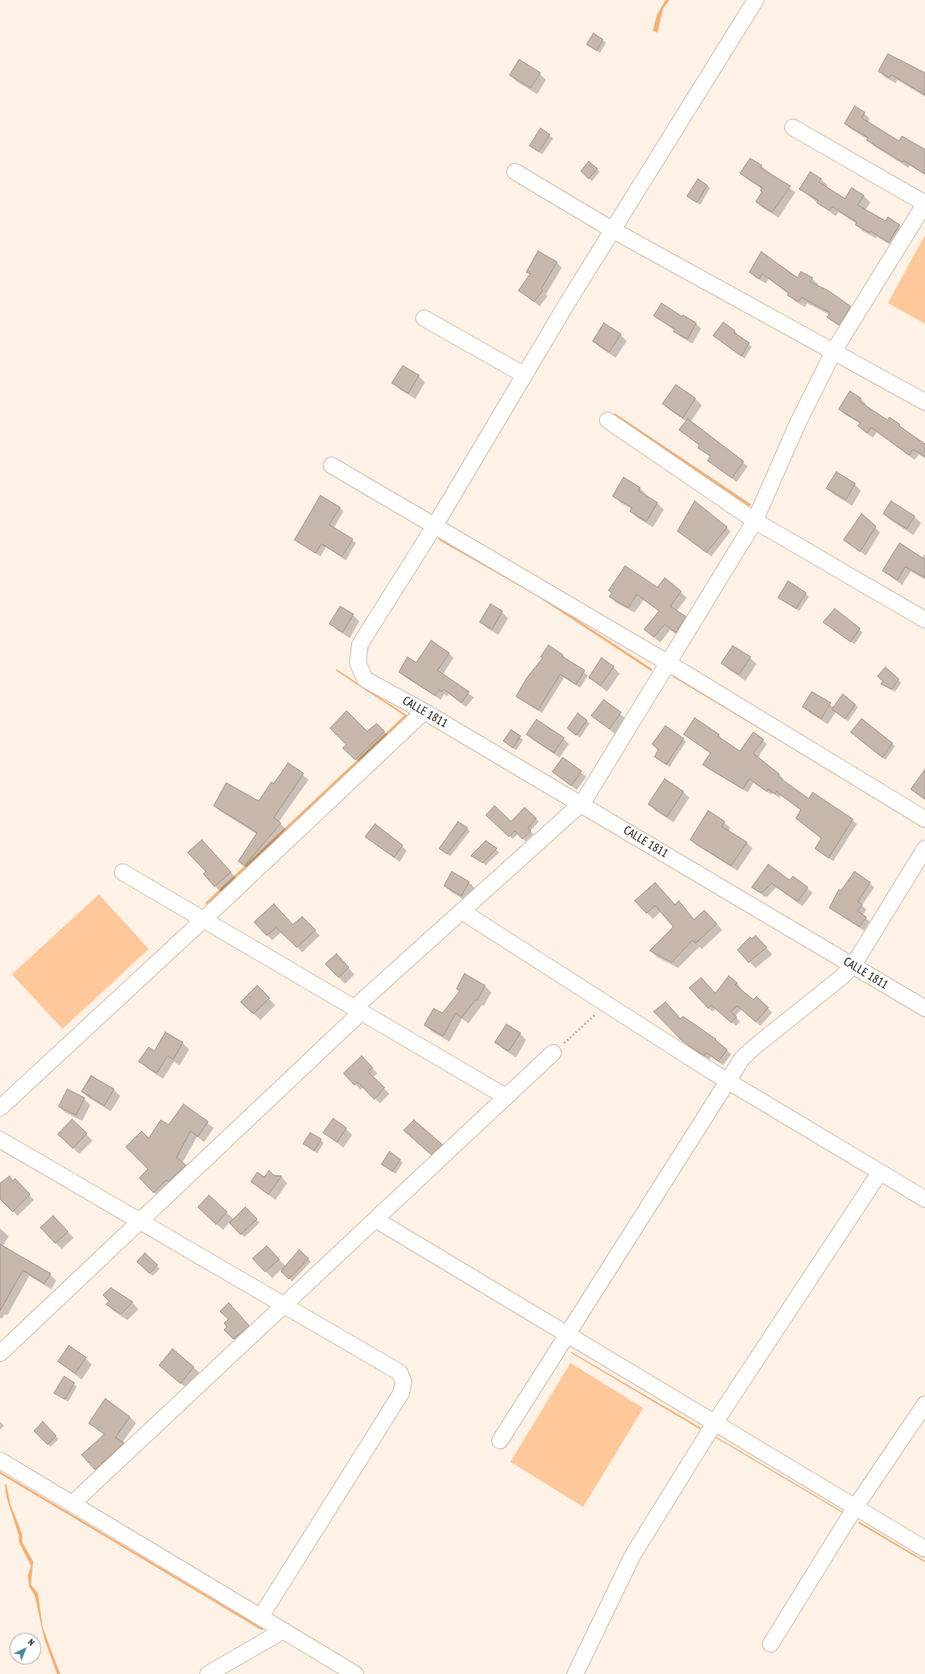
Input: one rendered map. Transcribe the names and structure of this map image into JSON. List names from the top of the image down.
{
  "streets": {
    "street": ["CALLE 1811"]
  },
  "north": "top right"
}
